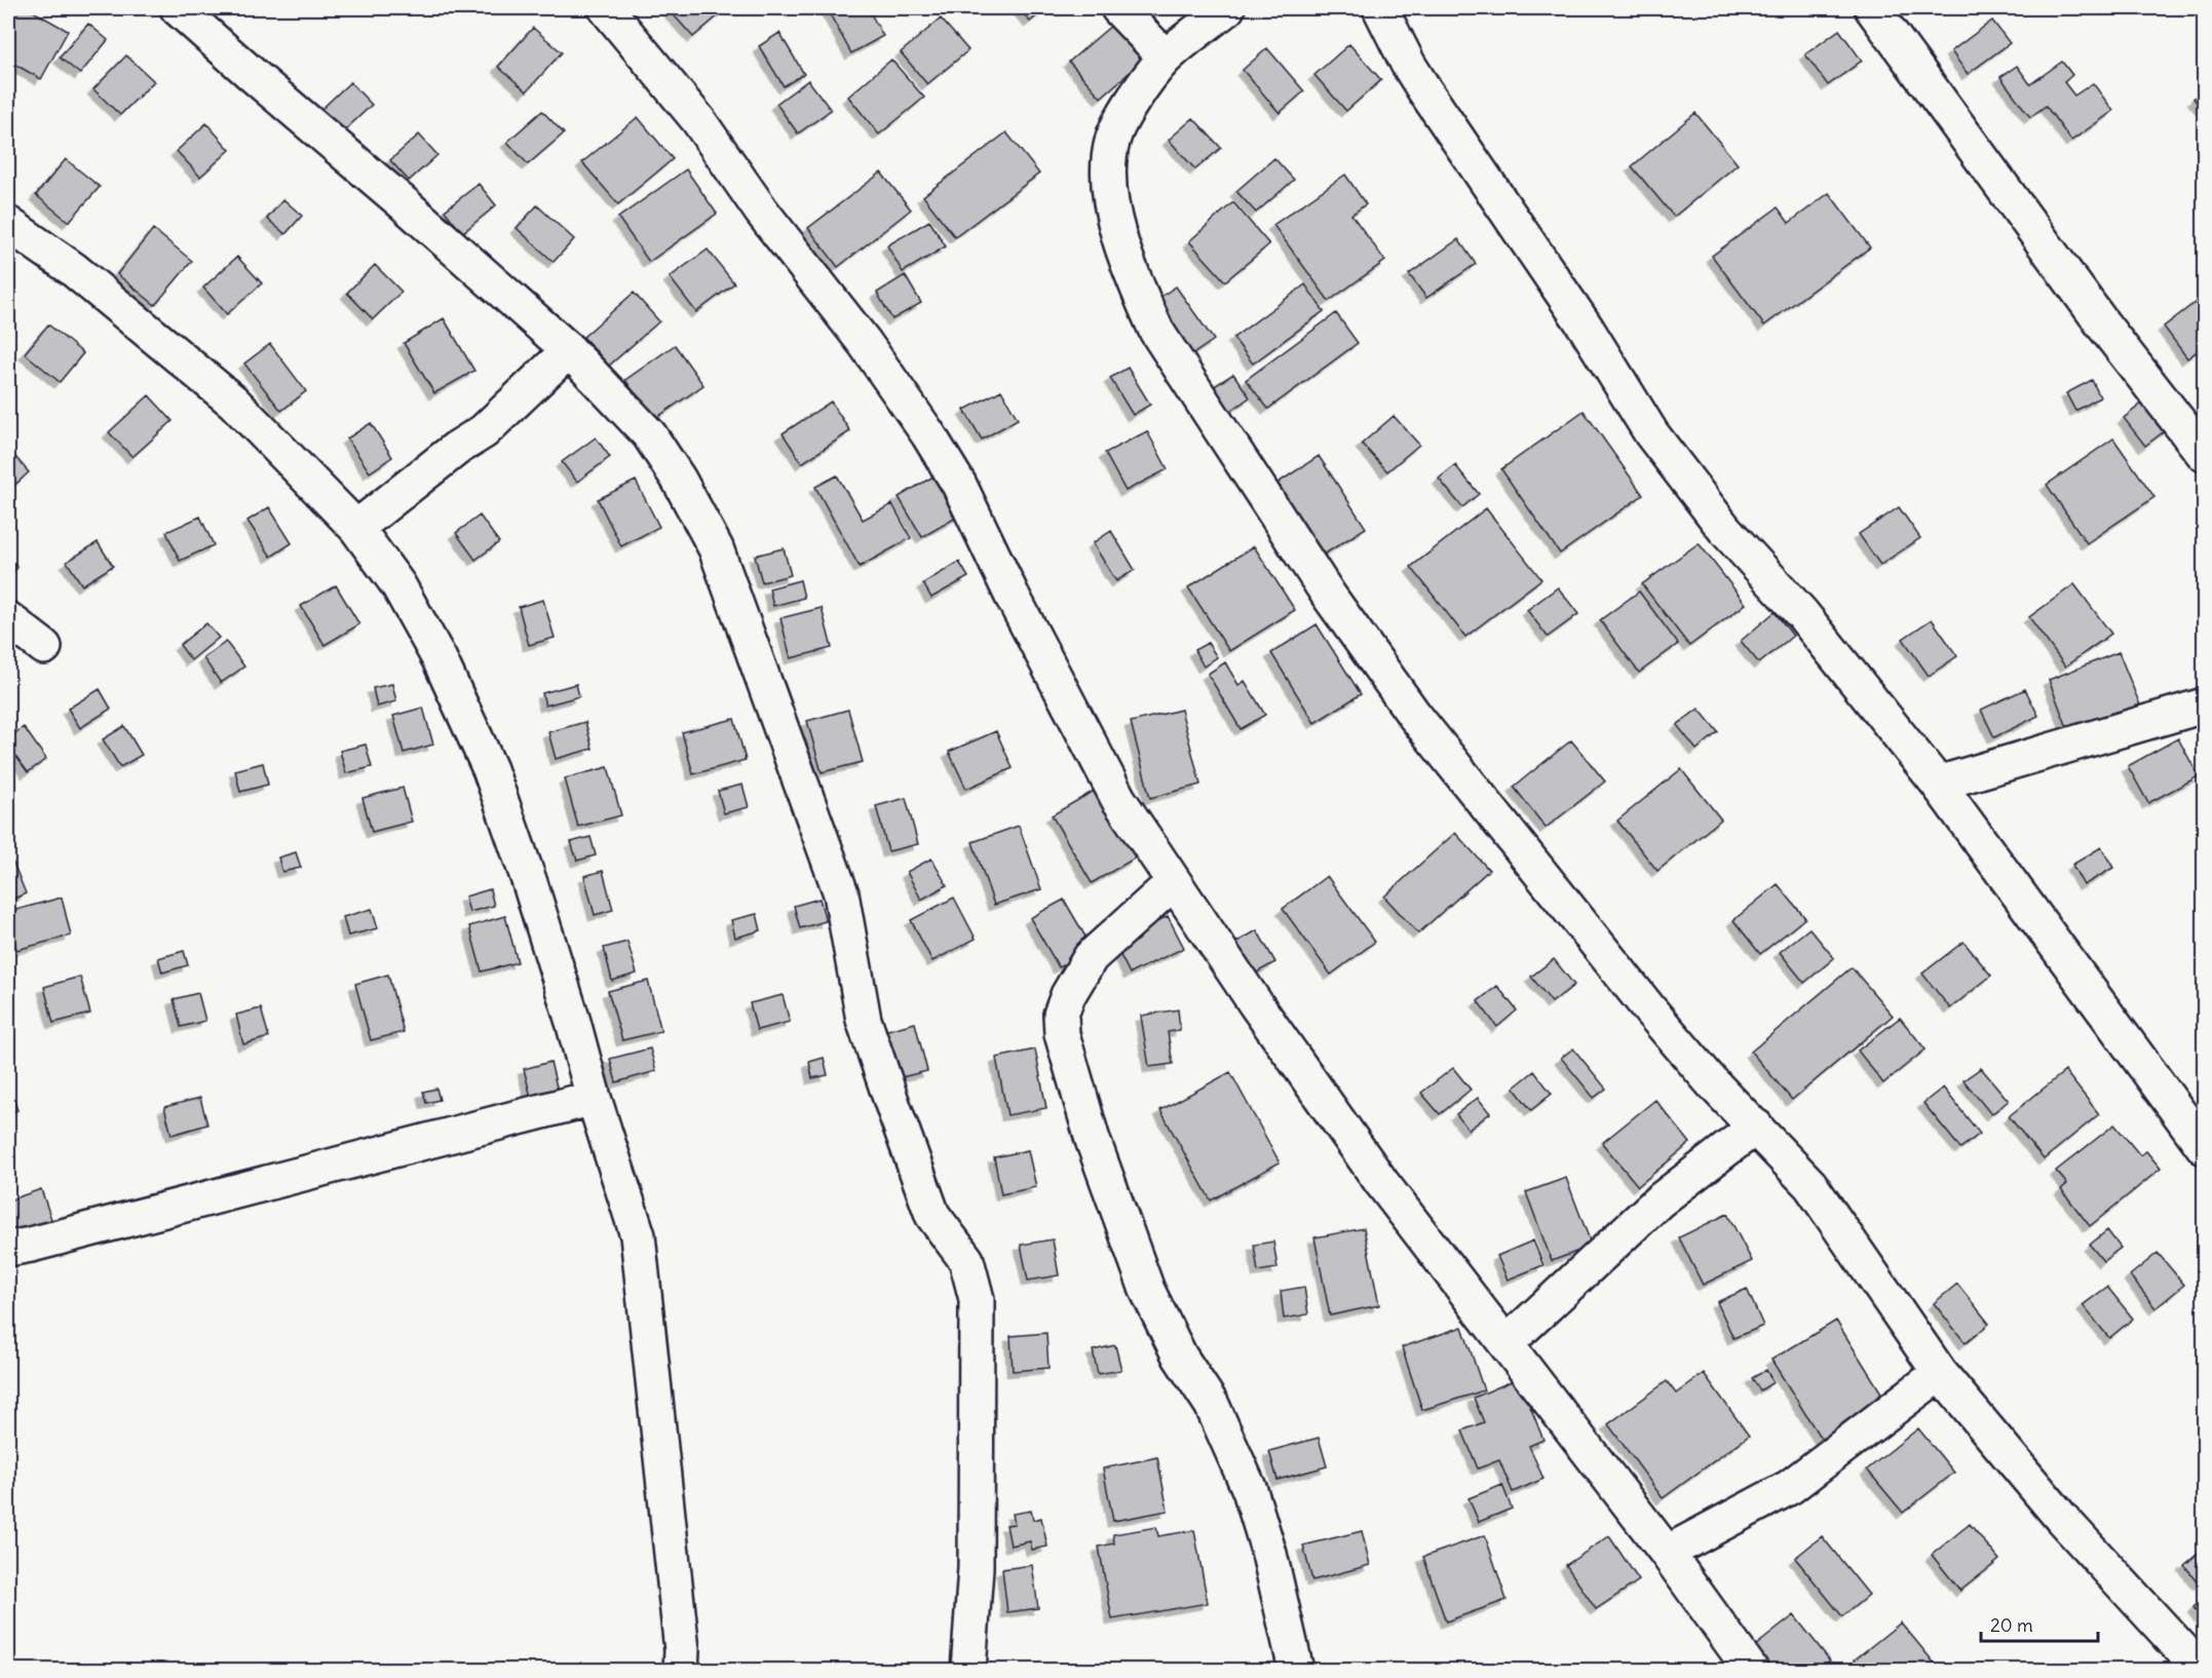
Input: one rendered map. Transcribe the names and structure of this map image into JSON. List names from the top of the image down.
{
  "scale_bar": "20 m"
}
